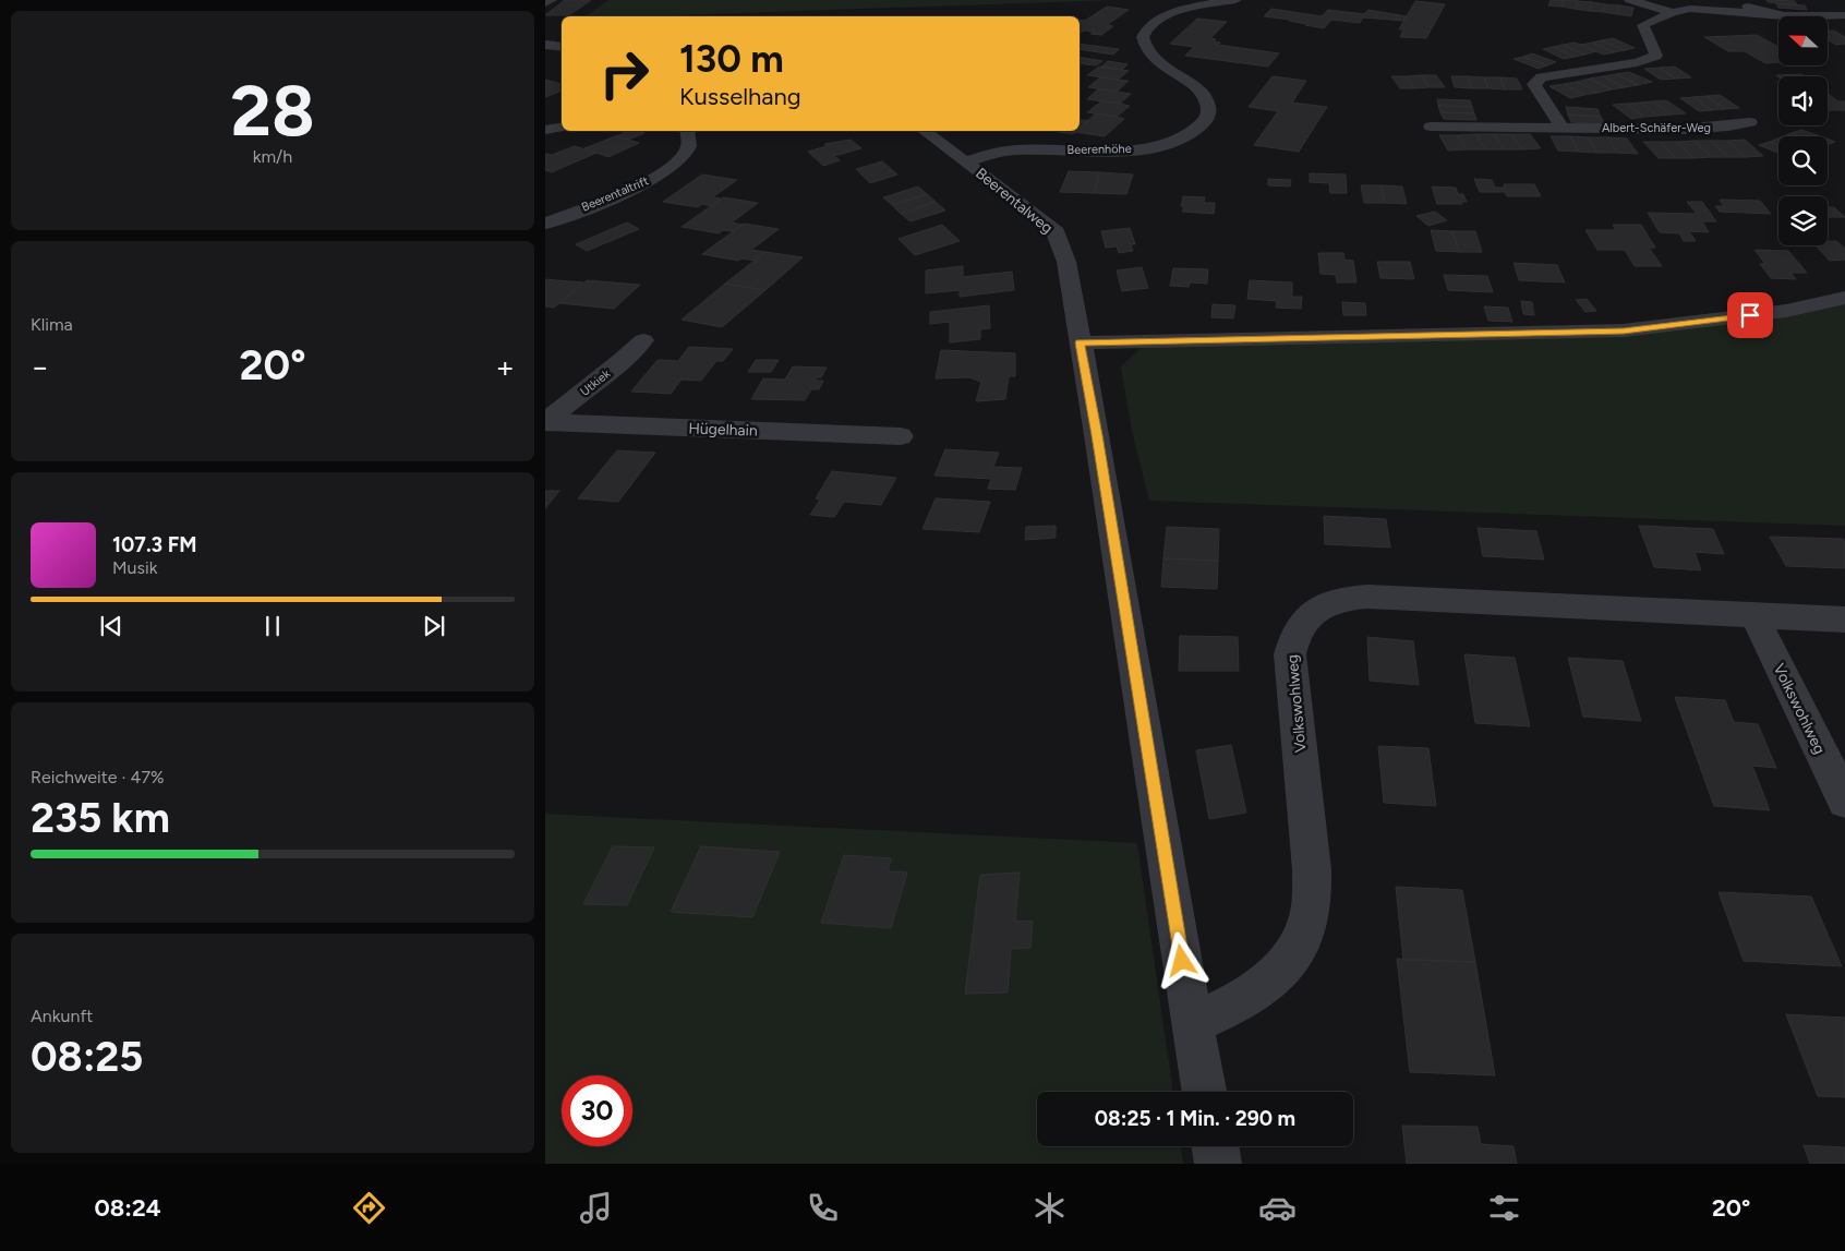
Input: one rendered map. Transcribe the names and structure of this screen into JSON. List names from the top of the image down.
{
  "streets": {
    "street": [
      "Albert-Schäfer-Weg",
      "Beerenhöhe",
      "Beerentaltrift",
      "Beerentalweg",
      "Utkiek",
      "Hügelhain",
      "Volkswohlweg"
    ]
  },
  "crossings": [
    ["Beerenhöhe", "Beerentalweg"],
    ["Beerentalweg", "Volkswohlweg"],
    ["Utkiek", "Hügelhain"]
  ],
  "north": "left",
  "page": {
    "tile": [
      ["28", "km/h"],
      "Klima",
      ["Reichweite · 47%", "235 km"],
      ["Ankunft", "08:25"]
    ],
    "turn": ["130 m", "Kusselhang"],
    "heat": ["−", "20°", "+"],
    "song": ["107.3 FM", "Musik"],
    "limit": "30",
    "trip": "08:25 · 1 Min. · 290 m",
    "tabs": ["08:24", "20°"]
  }
}
